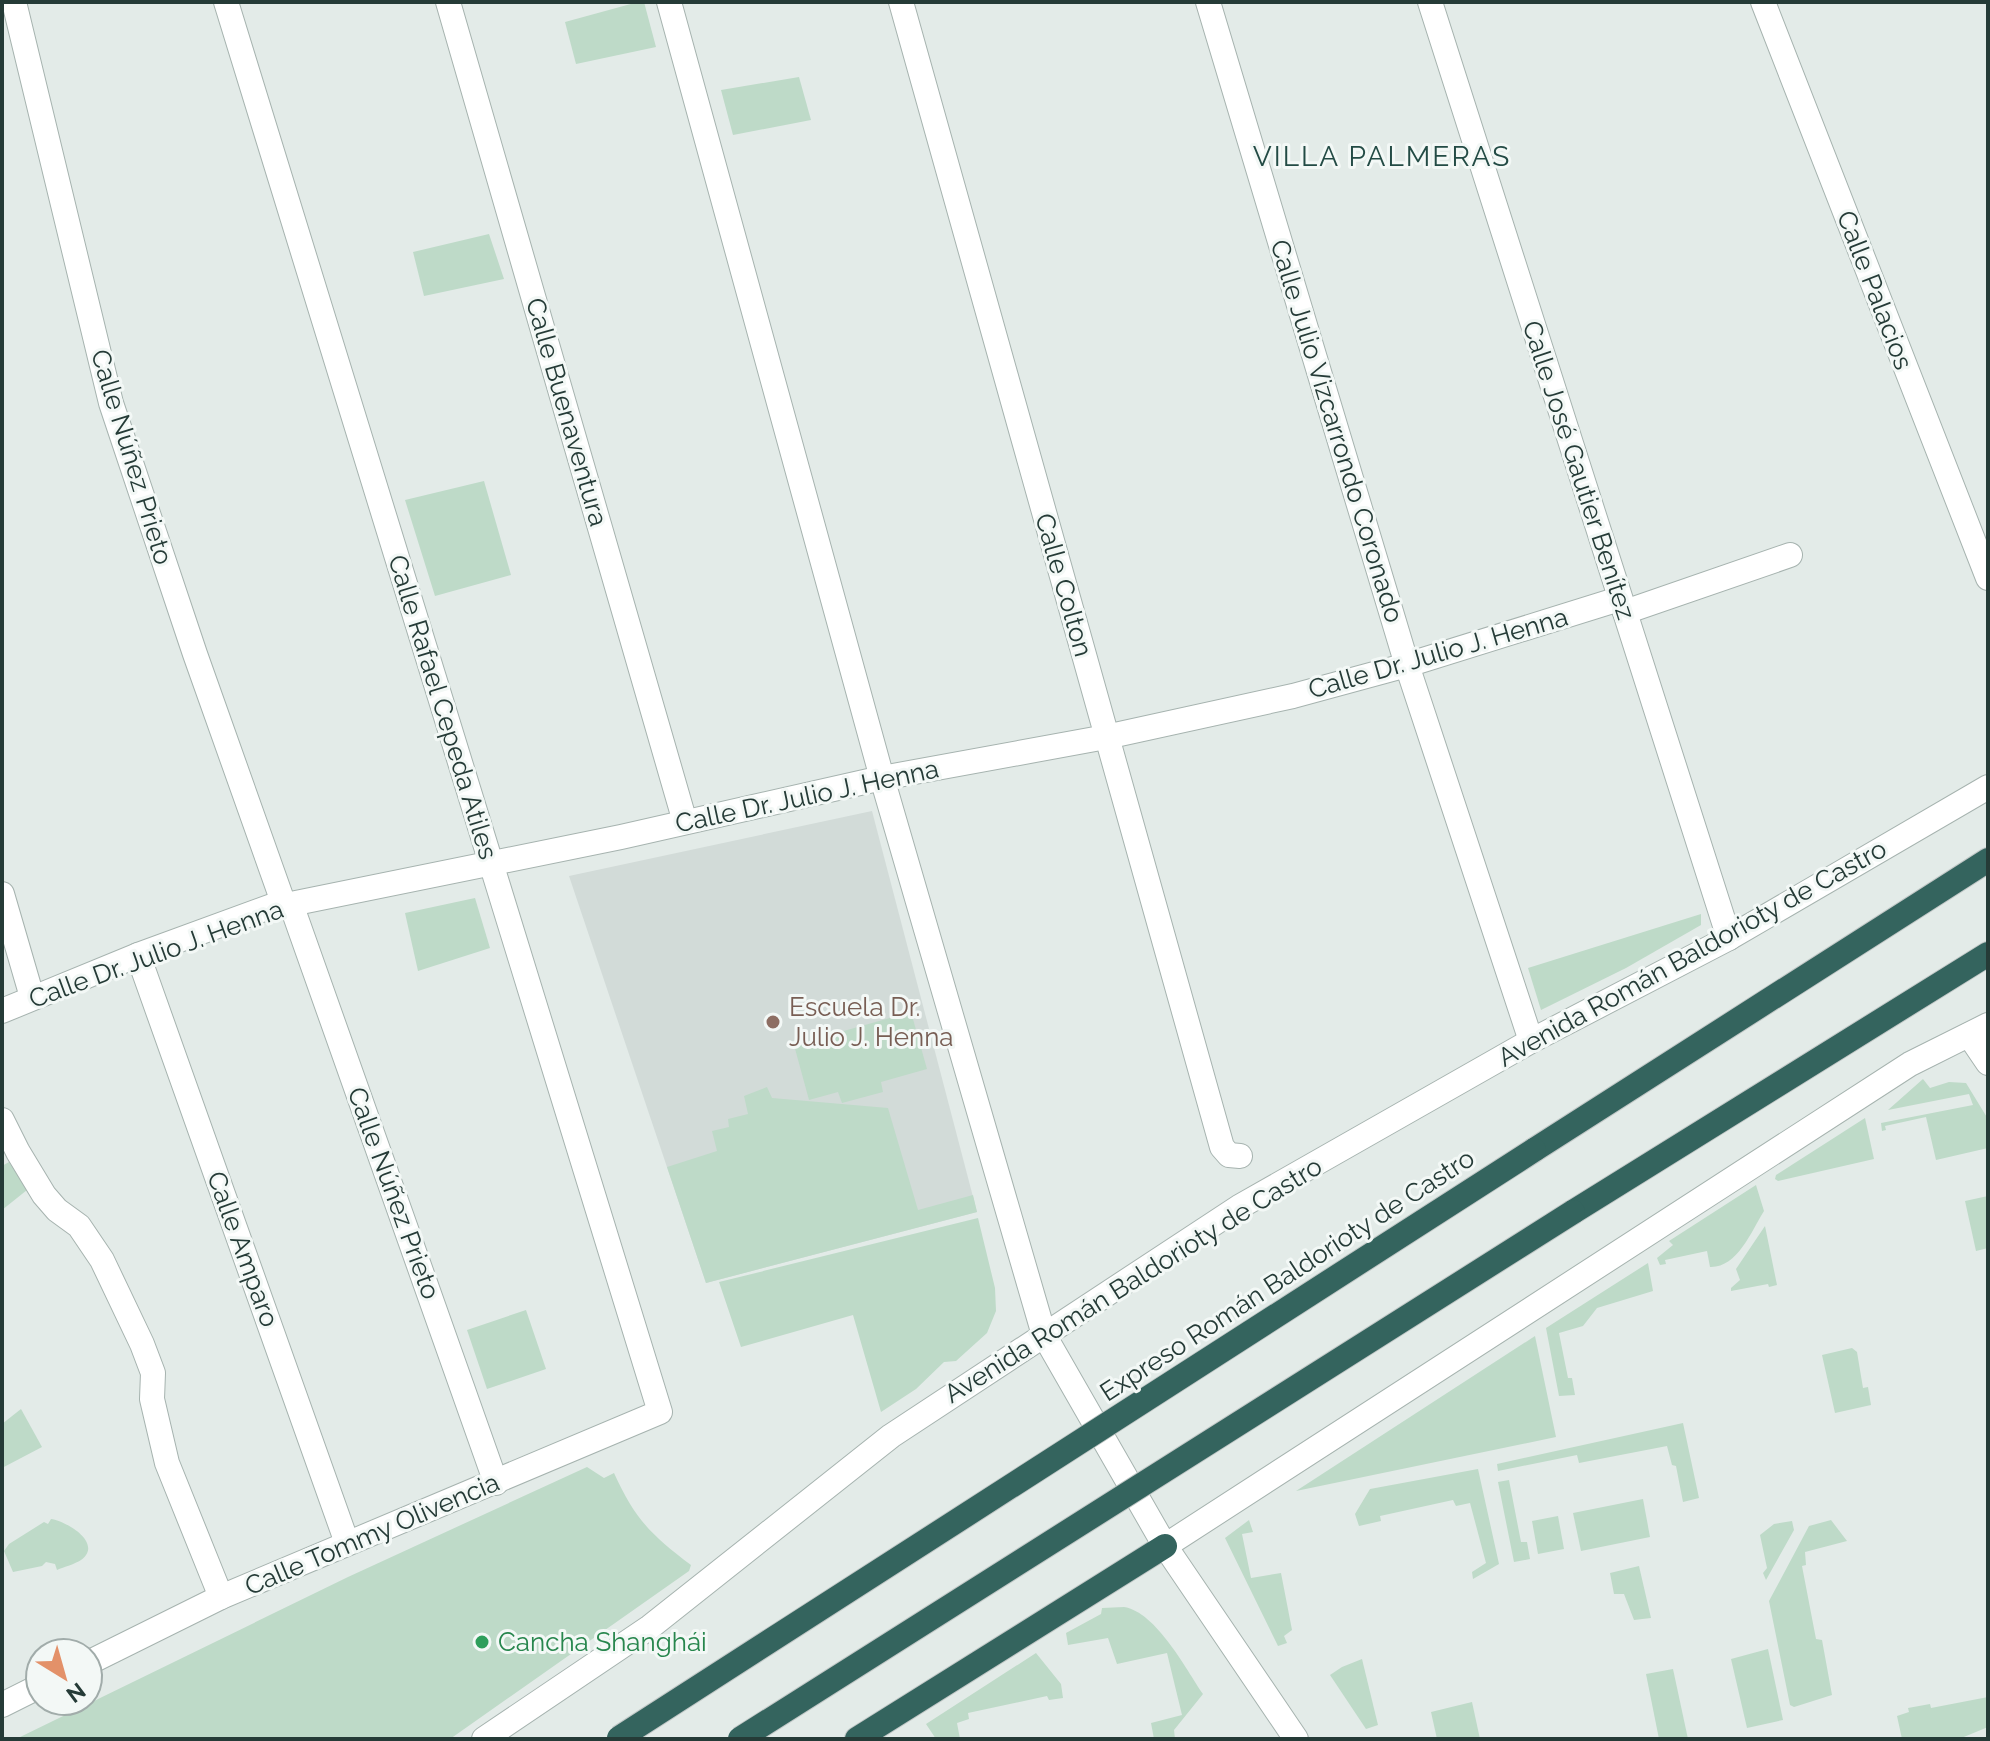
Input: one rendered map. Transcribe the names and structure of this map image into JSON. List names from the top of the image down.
{
  "streets": {
    "highway": ["Expreso Román Baldorioty de Castro"],
    "street": [
      "Calle Palacios",
      "Calle Buenaventura",
      "Calle Julio Vizcarrondo Coronado",
      "Calle Núñez Prieto",
      "Calle José Gautier Benítez",
      "Calle Colton",
      "Calle Dr. Julio J. Henna",
      "Calle Rafael Cepeda Atiles",
      "Avenida Román Baldorioty de Castro",
      "Calle Amparo",
      "Calle Tommy Olivencia"
    ]
  },
  "crossings": [
    ["Calle Buenaventura", "Calle Dr. Julio J. Henna"],
    ["Calle Julio Vizcarrondo Coronado", "Calle Dr. Julio J. Henna"],
    ["Calle Julio Vizcarrondo Coronado", "Avenida Román Baldorioty de Castro"],
    ["Calle Núñez Prieto", "Calle Dr. Julio J. Henna"],
    ["Calle Núñez Prieto", "Calle Tommy Olivencia"],
    ["Calle José Gautier Benítez", "Calle Dr. Julio J. Henna"],
    ["Calle José Gautier Benítez", "Avenida Román Baldorioty de Castro"],
    ["Calle Colton", "Calle Dr. Julio J. Henna"],
    ["Calle Dr. Julio J. Henna", "Calle Rafael Cepeda Atiles"],
    ["Calle Dr. Julio J. Henna", "Calle Amparo"],
    ["Calle Rafael Cepeda Atiles", "Calle Tommy Olivencia"],
    ["Calle Amparo", "Calle Tommy Olivencia"]
  ],
  "districts": ["VILLA PALMERAS"],
  "places": ["Escuela Dr. Julio J. Henna", "Cancha Shanghái"],
  "north": "bottom right"
}
